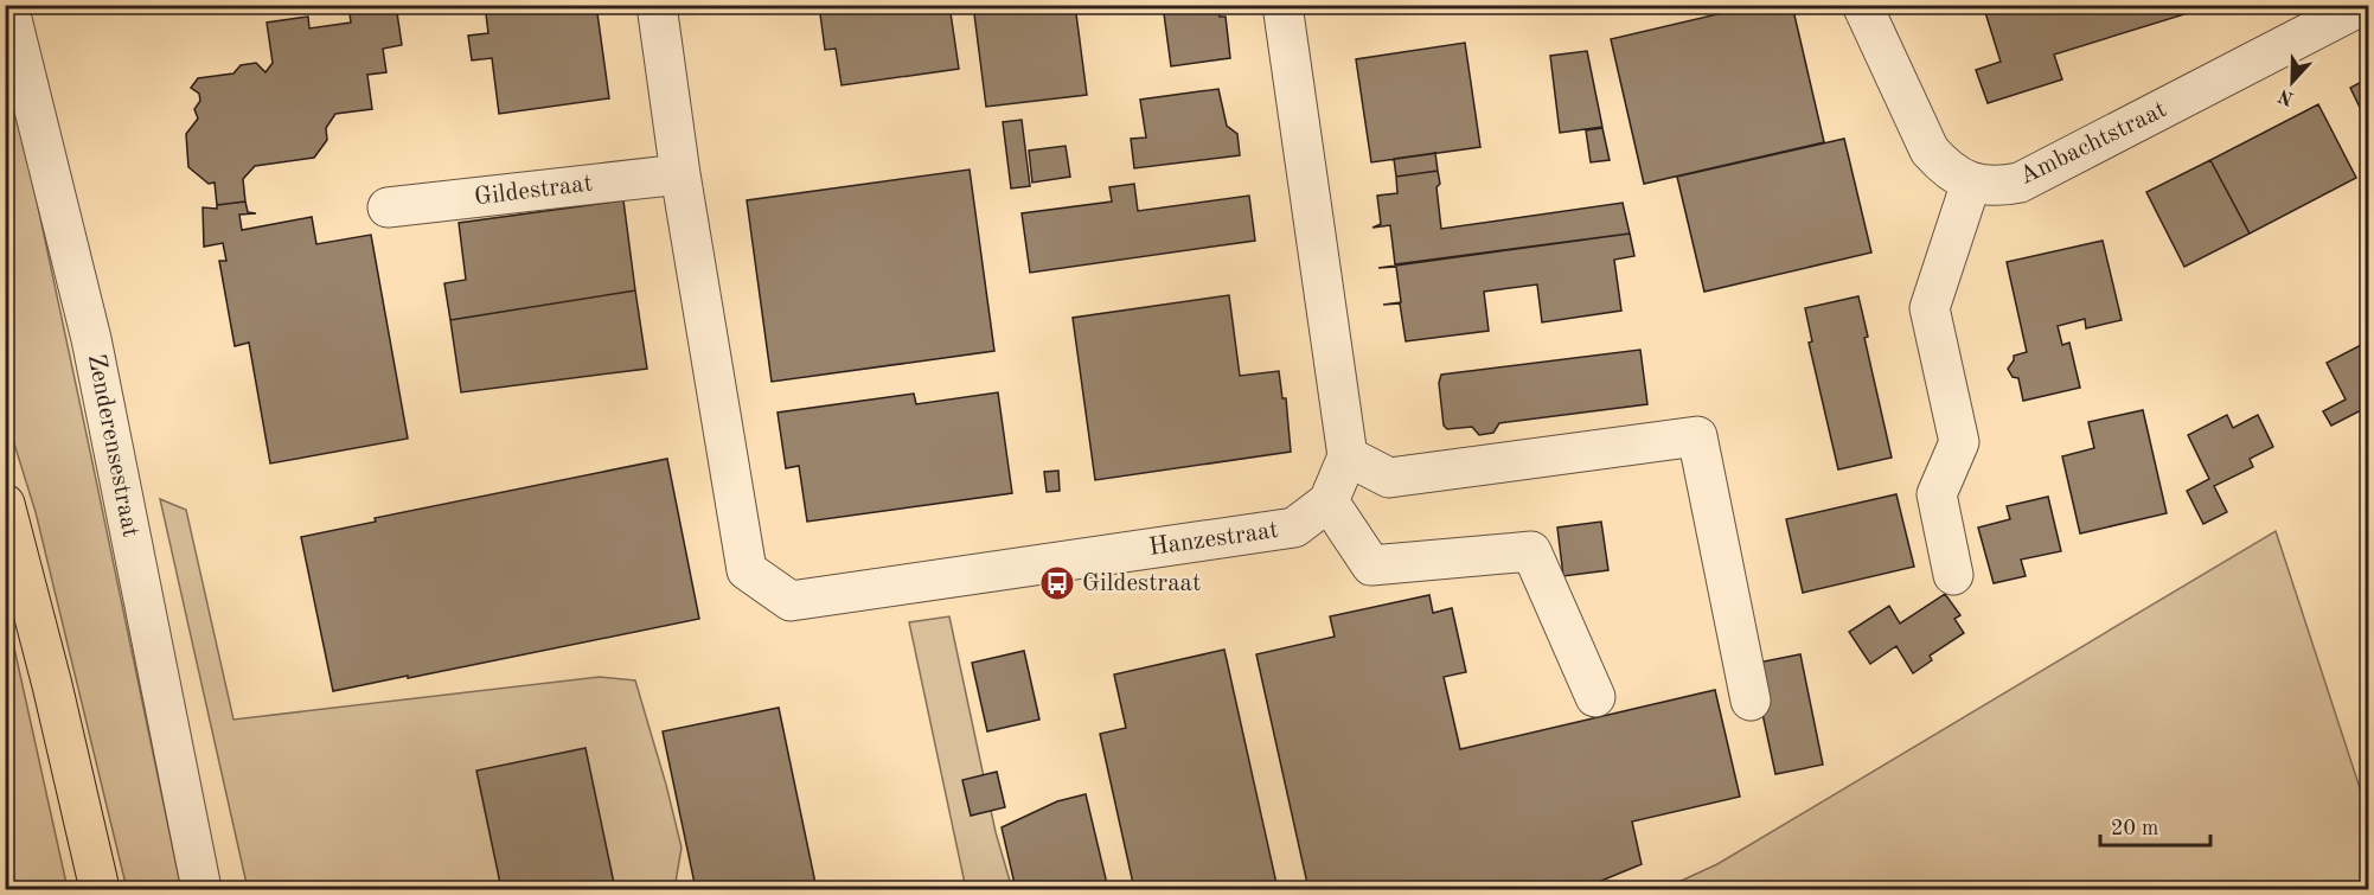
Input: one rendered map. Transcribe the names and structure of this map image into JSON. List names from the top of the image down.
{
  "streets": {
    "street": [
      "Ambachtstraat",
      "Gildestraat",
      "Zenderensestraat",
      "Hanzestraat"
    ]
  },
  "crossings": [
    ["Gildestraat", "Hanzestraat"]
  ],
  "places": {
    "bus stop": ["Gildestraat"]
  },
  "scale_bar": "20 m",
  "north": "bottom"
}
